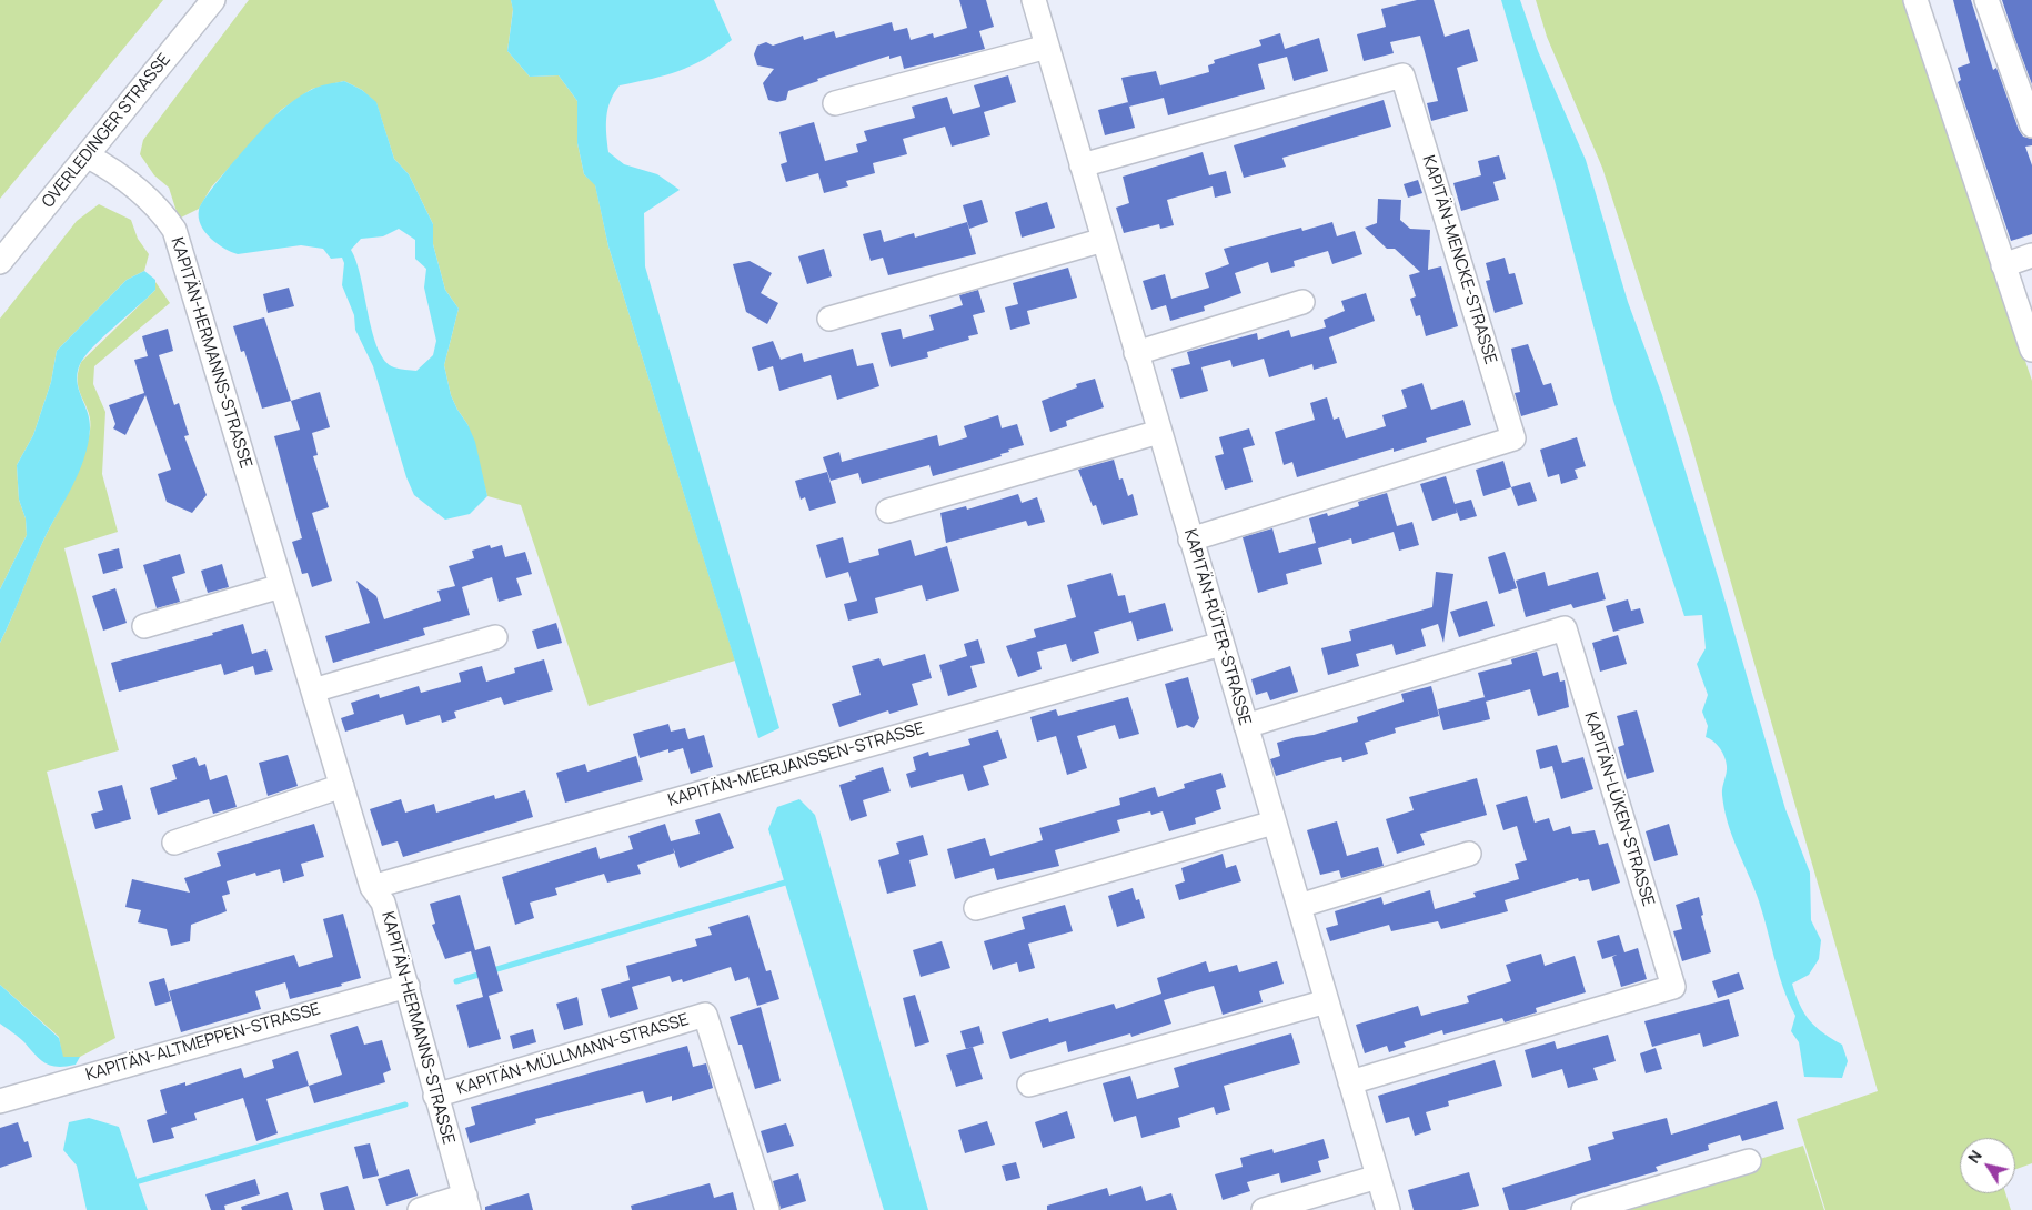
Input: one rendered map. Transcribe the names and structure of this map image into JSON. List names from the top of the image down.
{
  "streets": {
    "street": [
      "OVERLEDINGER STRASSE",
      "KAPITÄN-MENCKE-STRASSE",
      "KAPITÄN-HERMANNS-STRASSE",
      "KAPITÄN-RÜTER-STRASSE",
      "KAPITÄN-MEERJANSSEN-STRASSE",
      "KAPITÄN-LÜKEN-STRASSE",
      "KAPITÄN-ALTMEPPEN-STRASSE",
      "KAPITÄN-MÜLLMANN-STRASSE"
    ]
  },
  "crossings": [
    ["OVERLEDINGER STRASSE", "KAPITÄN-HERMANNS-STRASSE"],
    ["KAPITÄN-MENCKE-STRASSE", "KAPITÄN-RÜTER-STRASSE"],
    ["KAPITÄN-HERMANNS-STRASSE", "KAPITÄN-MEERJANSSEN-STRASSE"],
    ["KAPITÄN-HERMANNS-STRASSE", "KAPITÄN-ALTMEPPEN-STRASSE"],
    ["KAPITÄN-HERMANNS-STRASSE", "KAPITÄN-MÜLLMANN-STRASSE"],
    ["KAPITÄN-RÜTER-STRASSE", "KAPITÄN-MEERJANSSEN-STRASSE"],
    ["KAPITÄN-RÜTER-STRASSE", "KAPITÄN-LÜKEN-STRASSE"]
  ],
  "north": "top left"
}
